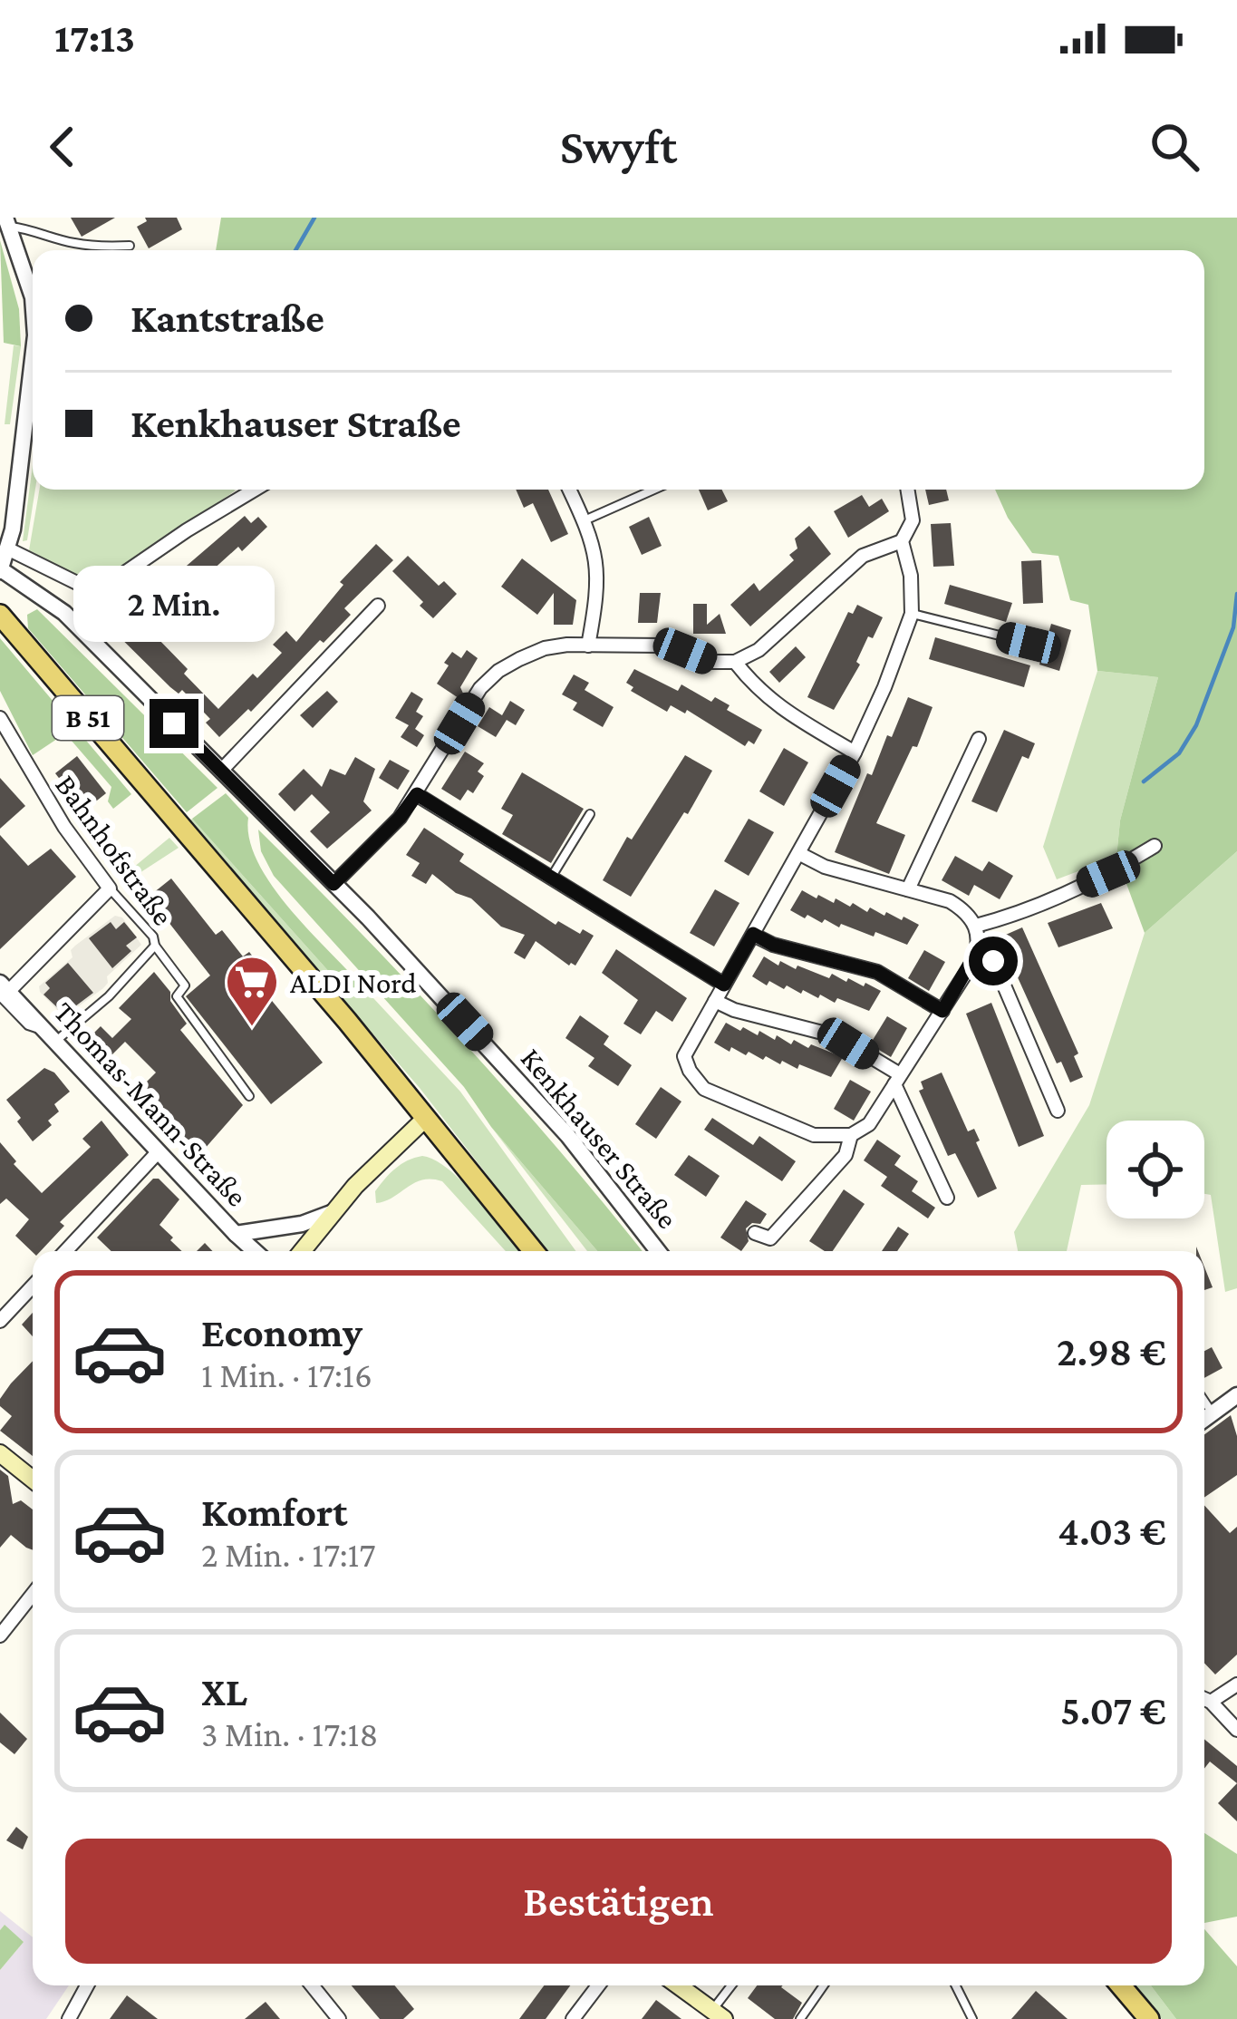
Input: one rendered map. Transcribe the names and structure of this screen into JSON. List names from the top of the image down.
{
  "streets": {
    "main road": ["B 51"],
    "street": ["Bahnhofstraße", "Thomas-Mann-Straße", "Kenkhauser Straße"]
  },
  "crossings": [
    ["Bahnhofstraße", "Thomas-Mann-Straße"]
  ],
  "places": {
    "supermarket": ["ALDI Nord"]
  },
  "page": {
    "status": "17:13",
    "header": "Swyft",
    "banner": ["Kantstraße", "Kenkhauser Straße"],
    "bubble": "2 Min.",
    "list": [
      {
        "name": "Economy",
        "note": "1 Min. · 17:16",
        "value": "2.98 €"
      },
      {
        "name": "Komfort",
        "note": "2 Min. · 17:17",
        "value": "4.03 €"
      },
      {
        "name": "XL",
        "note": "3 Min. · 17:18",
        "value": "5.07 €"
      }
    ],
    "buttons": "Bestätigen"
  }
}
